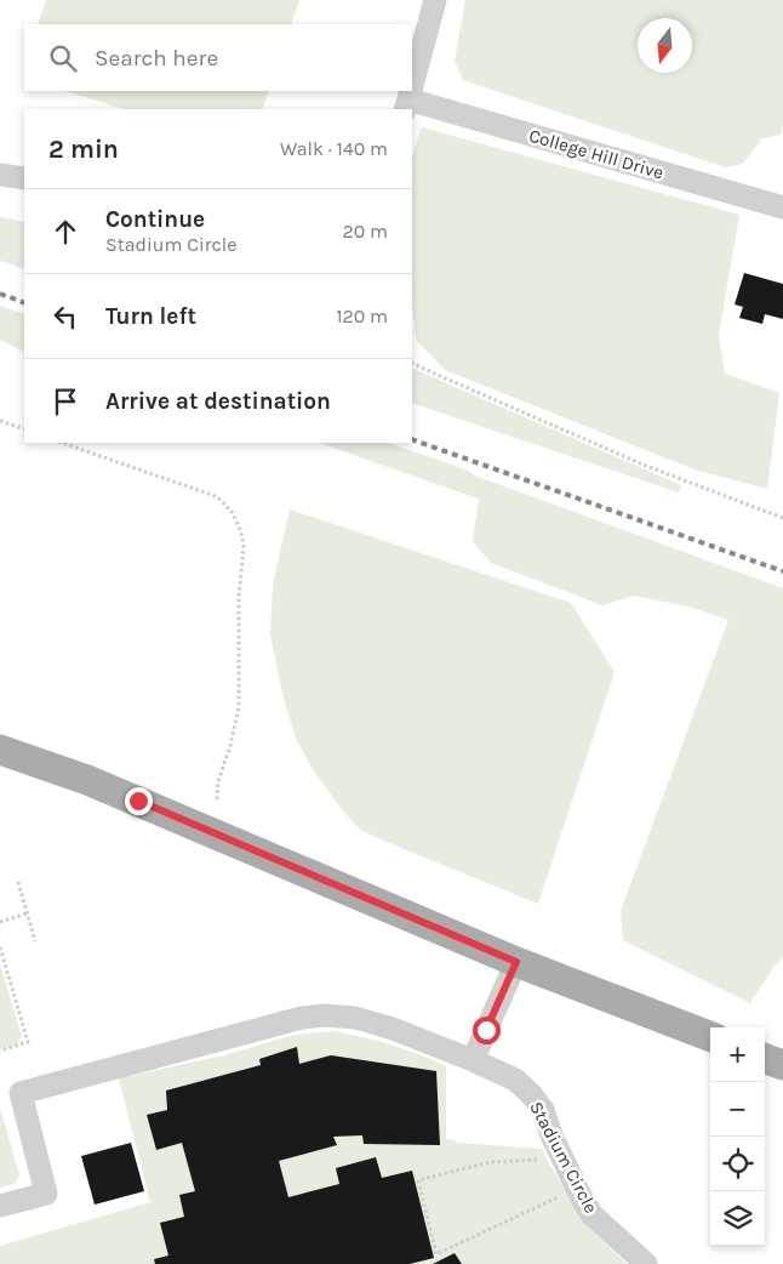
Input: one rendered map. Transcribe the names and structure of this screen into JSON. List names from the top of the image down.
{
  "streets": {
    "street": ["College Hill Drive", "Stadium Circle"]
  },
  "north": "bottom",
  "page": {
    "search": "Search here",
    "heading": ["2 min", "Walk · 140 m"],
    "list": [
      ["Continue", "Stadium Circle", "20 m"],
      ["Turn left", "120 m"],
      "Arrive at destination"
    ],
    "map_buttons": ["+", "−"]
  }
}
